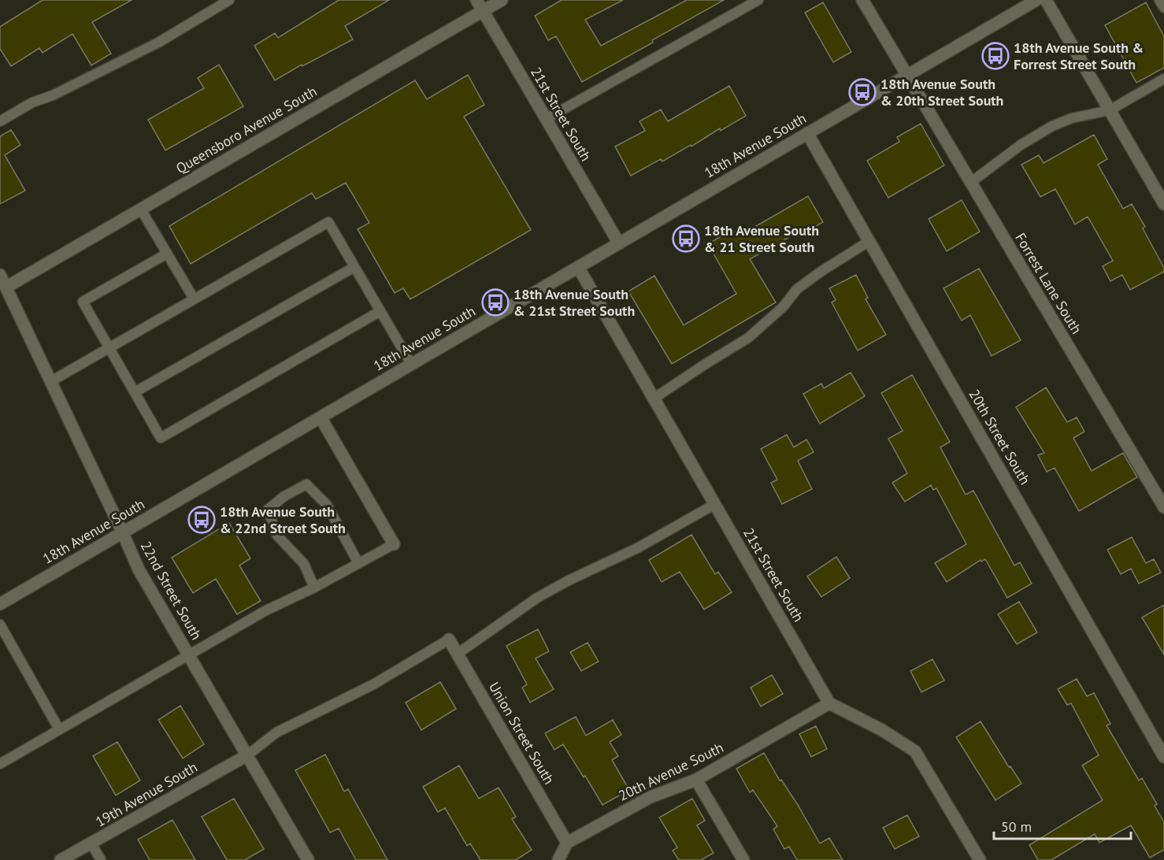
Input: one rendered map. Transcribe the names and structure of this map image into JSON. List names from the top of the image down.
{
  "streets": {
    "street": [
      "21st Street South",
      "Queensboro Avenue South",
      "18th Avenue South",
      "Forrest Lane South",
      "20th Street South",
      "22nd Street South",
      "Union Street South",
      "20th Avenue South",
      "19th Avenue South"
    ]
  },
  "crossings": [
    ["21st Street South", "Queensboro Avenue South"],
    ["21st Street South", "18th Avenue South"],
    ["21st Street South", "20th Avenue South"],
    ["Queensboro Avenue South", "22nd Street South"],
    ["18th Avenue South", "Forrest Lane South"],
    ["18th Avenue South", "20th Street South"],
    ["18th Avenue South", "22nd Street South"],
    ["22nd Street South", "19th Avenue South"],
    ["Union Street South", "20th Avenue South"]
  ],
  "places": {
    "bus stop": [
      "18th Avenue South & Forrest Street South",
      "18th Avenue South & 20th Street South",
      "18th Avenue South & 21 Street South",
      "18th Avenue South & 21st Street South",
      "18th Avenue South & 22nd Street South"
    ]
  },
  "scale_bar": "50 m"
}
